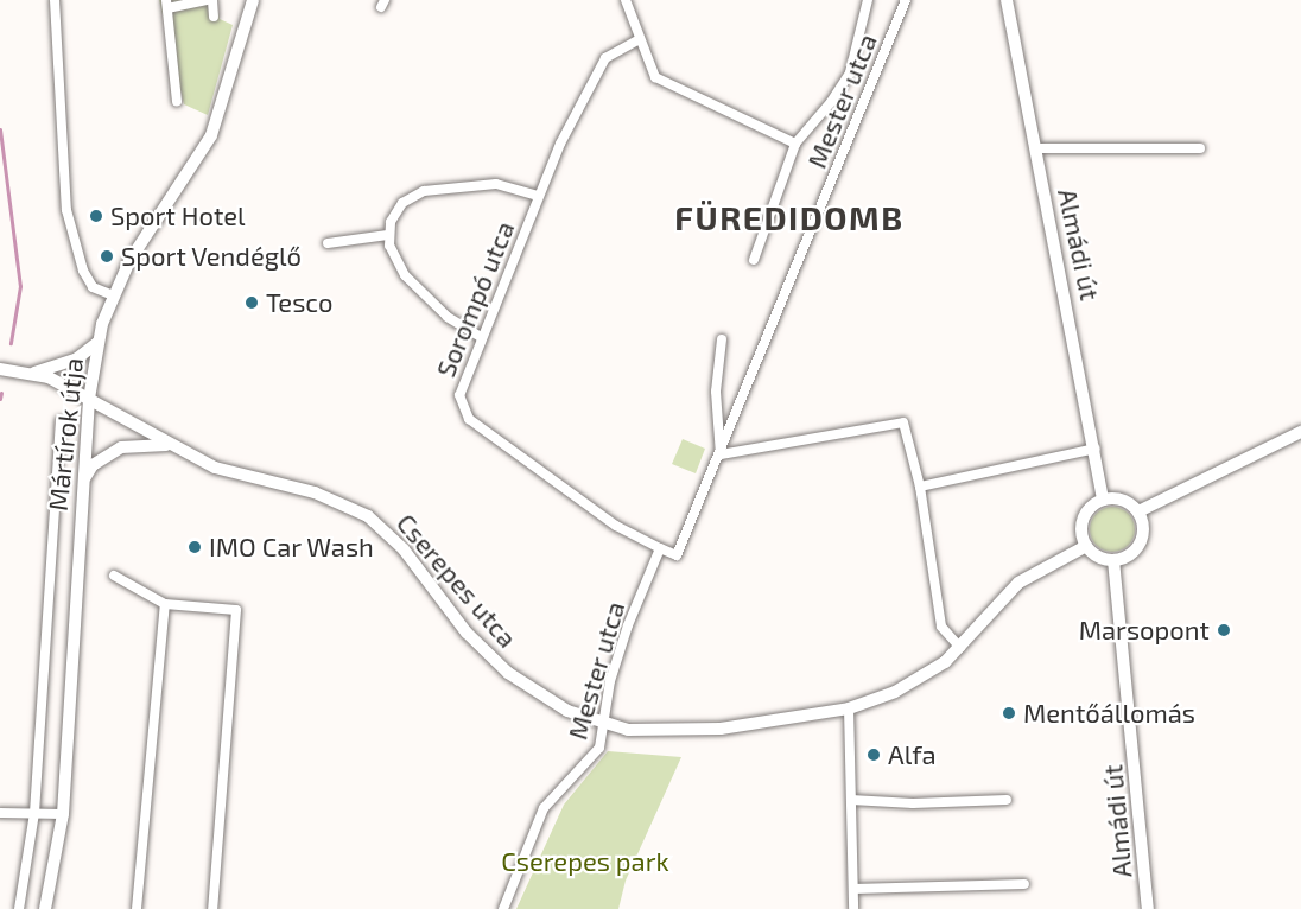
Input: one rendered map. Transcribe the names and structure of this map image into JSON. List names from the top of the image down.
{
  "streets": {
    "street": [
      "Mester utca",
      "Almádi út",
      "Sorompó utca",
      "Mártírok útja",
      "Cserepes utca"
    ]
  },
  "crossings": [
    ["Mester utca", "Sorompó utca"],
    ["Mester utca", "Cserepes utca"],
    ["Almádi út", "Cserepes utca"],
    ["Mártírok útja", "Cserepes utca"]
  ],
  "districts": ["FÜREDIDOMB"],
  "parks": ["Cserepes park"],
  "places": [
    "Sport Hotel",
    "Sport Vendéglő",
    "Tesco",
    "IMO Car Wash",
    "Marsopont",
    "Mentőállomás",
    "Alfa"
  ]
}
